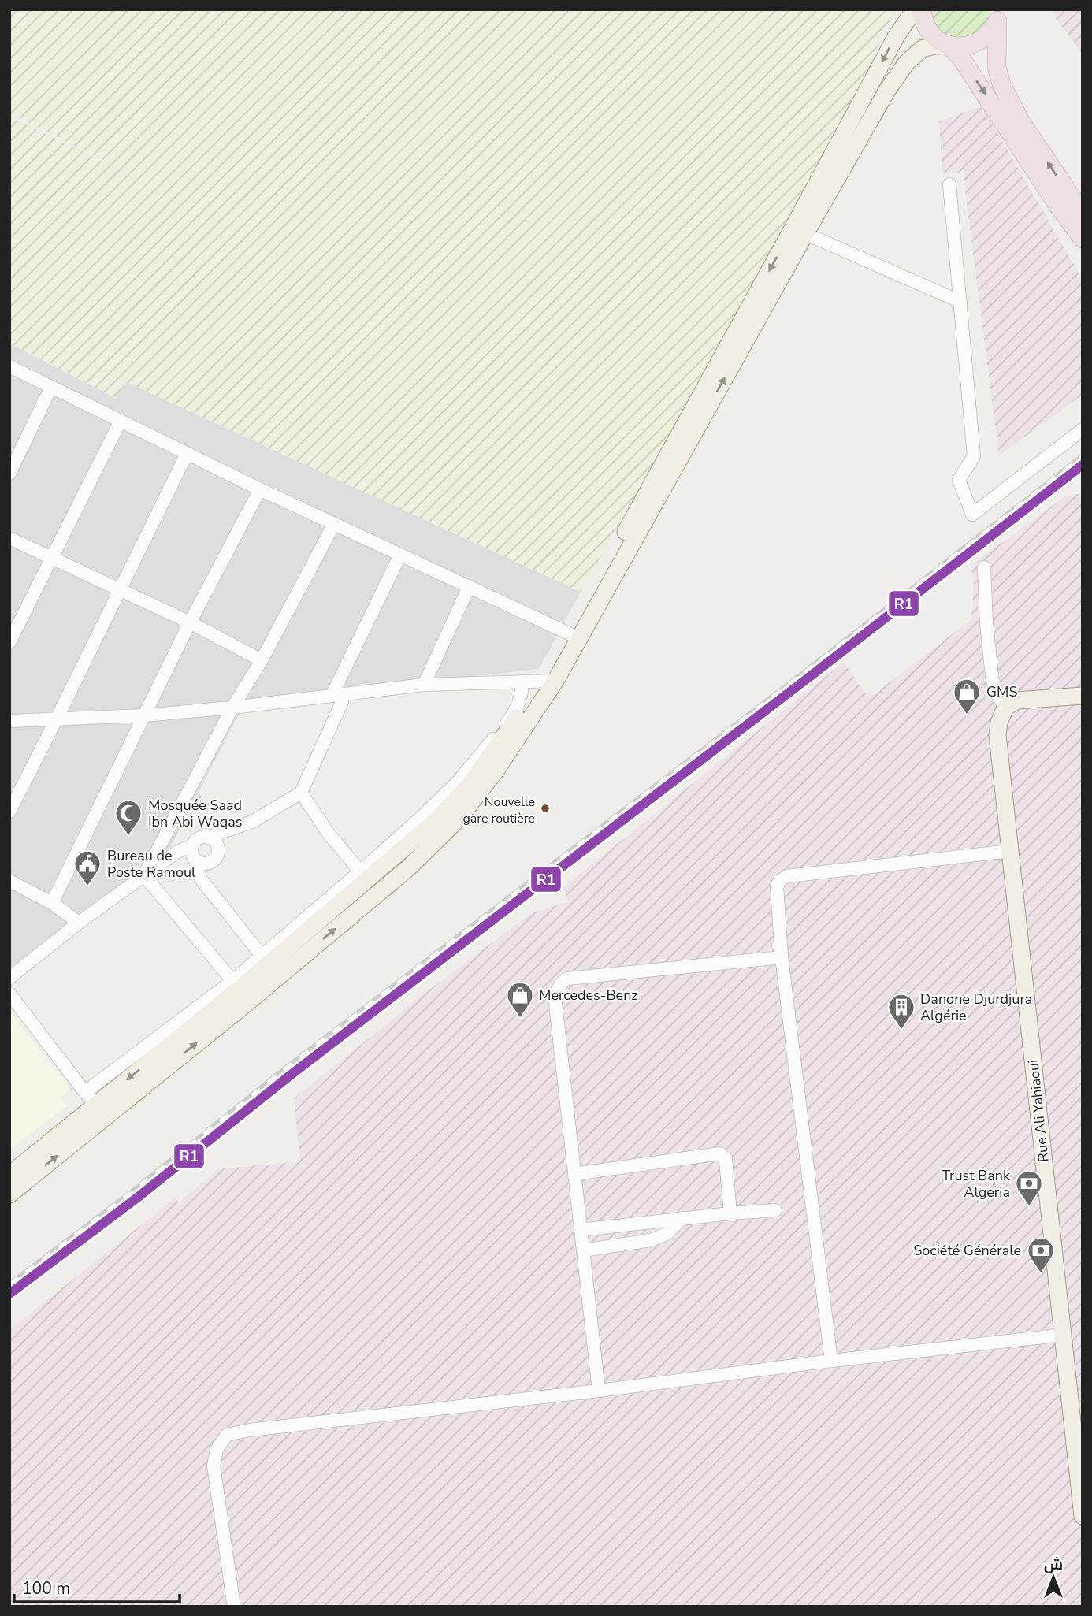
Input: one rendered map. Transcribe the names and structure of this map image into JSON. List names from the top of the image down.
{
  "streets": {
    "main road": ["Rue Ali Yahiaoui"]
  },
  "places": {
    "shop": ["GMS", "Mercedes-Benz"],
    "other": ["Nouvelle gare routière"],
    "mosque": ["Mosquée Saad Ibn Abi Waqas"],
    "public building": ["Bureau de Poste Ramoul"],
    "building": ["Danone Djurdjura Algérie"],
    "bank": ["Trust Bank Algeria", "Société Générale"]
  },
  "lines": ["transit line R1"],
  "scale_bar": "100 m",
  "north": "top"
}
